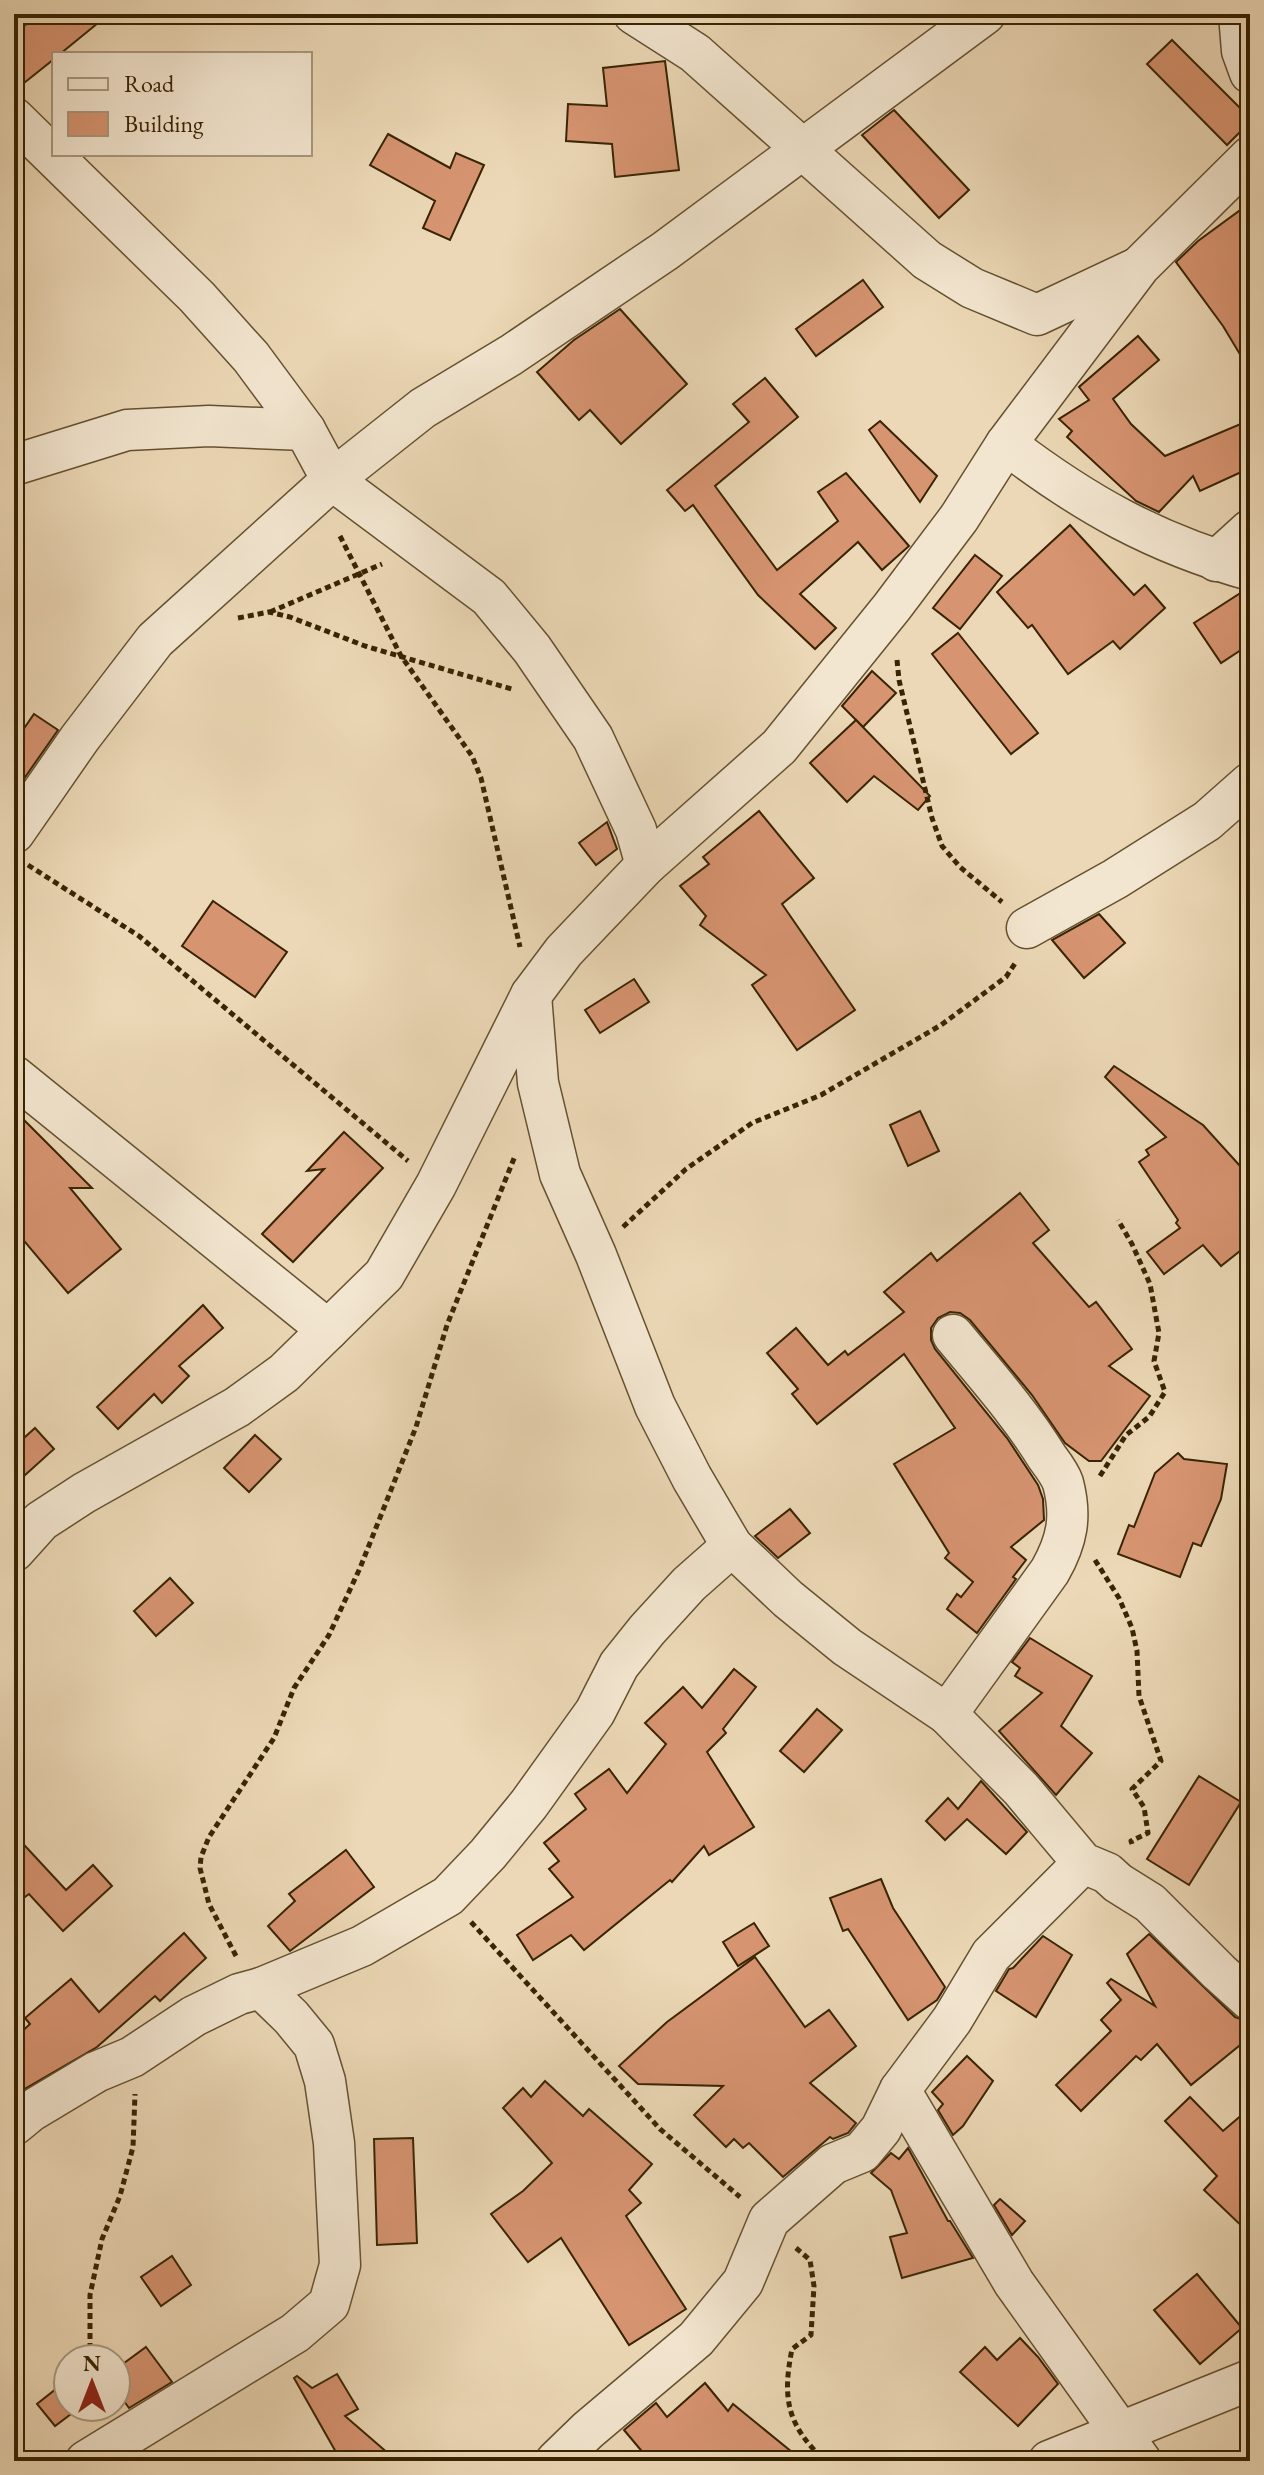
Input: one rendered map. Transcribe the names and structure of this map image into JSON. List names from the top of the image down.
{
  "legend": ["Road", "Building"],
  "north": "top"
}
